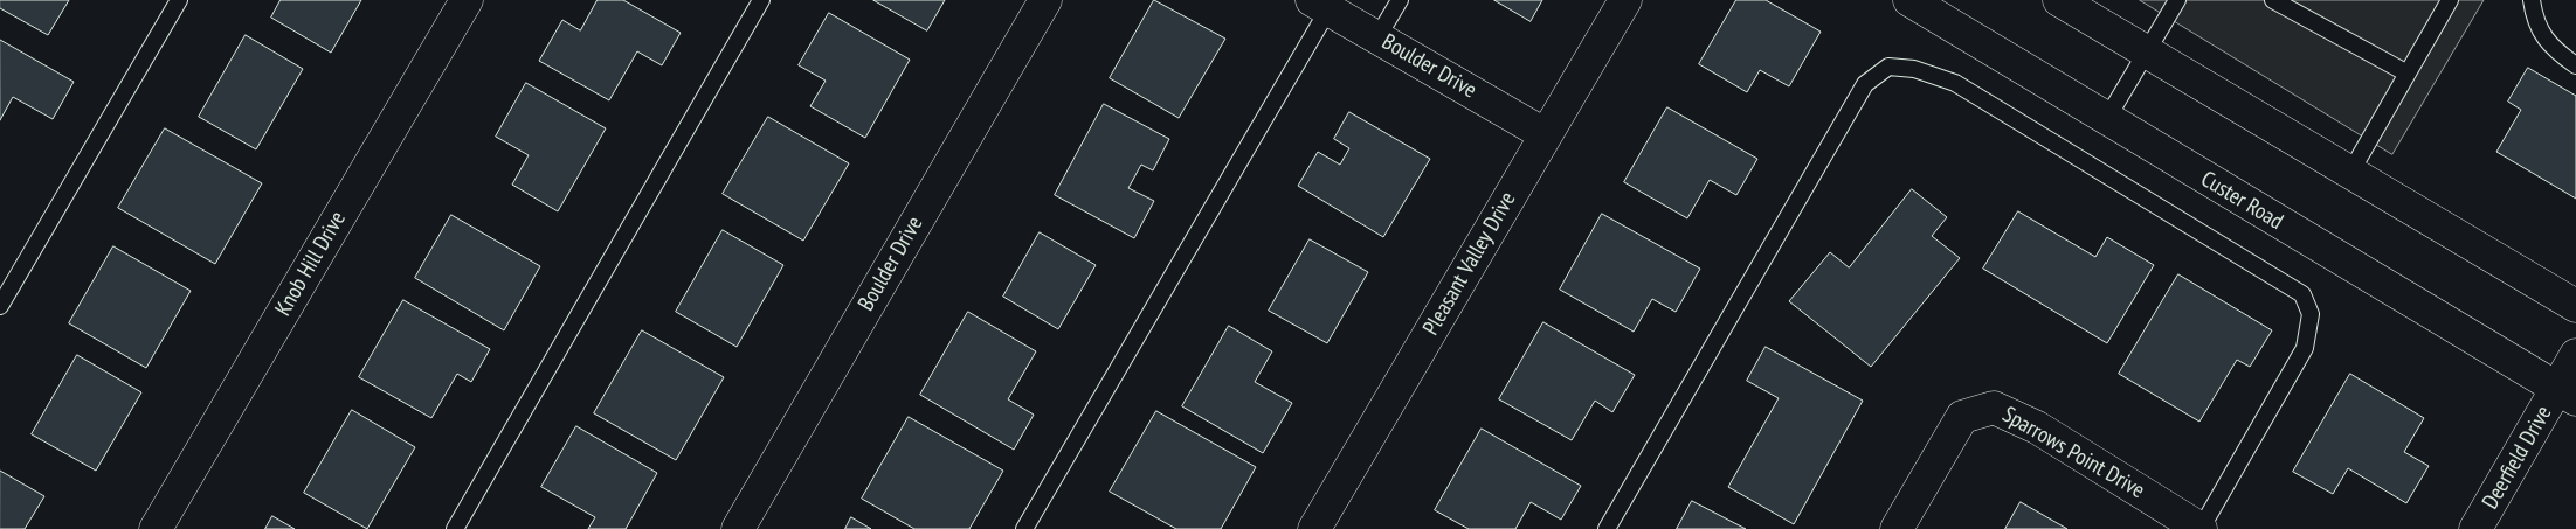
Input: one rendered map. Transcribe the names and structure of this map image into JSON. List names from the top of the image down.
{
  "streets": {
    "street": [
      "Boulder Drive",
      "Custer Road",
      "Knob Hill Drive",
      "Pleasant Valley Drive",
      "Sparrows Point Drive",
      "Deerfield Drive"
    ]
  },
  "crossings": [
    ["Boulder Drive", "Pleasant Valley Drive"],
    ["Custer Road", "Deerfield Drive"]
  ]
}
